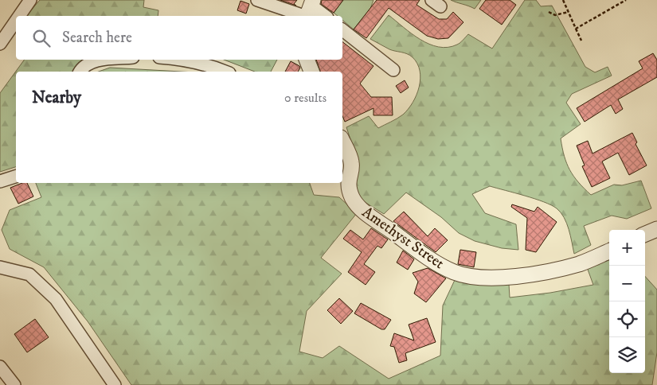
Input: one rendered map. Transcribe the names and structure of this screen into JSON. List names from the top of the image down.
{
  "streets": {
    "street": ["Amethyst Street"]
  },
  "page": {
    "search": "Search here",
    "heading": ["Nearby", "0 results"],
    "map_buttons": ["+", "−"]
  }
}
